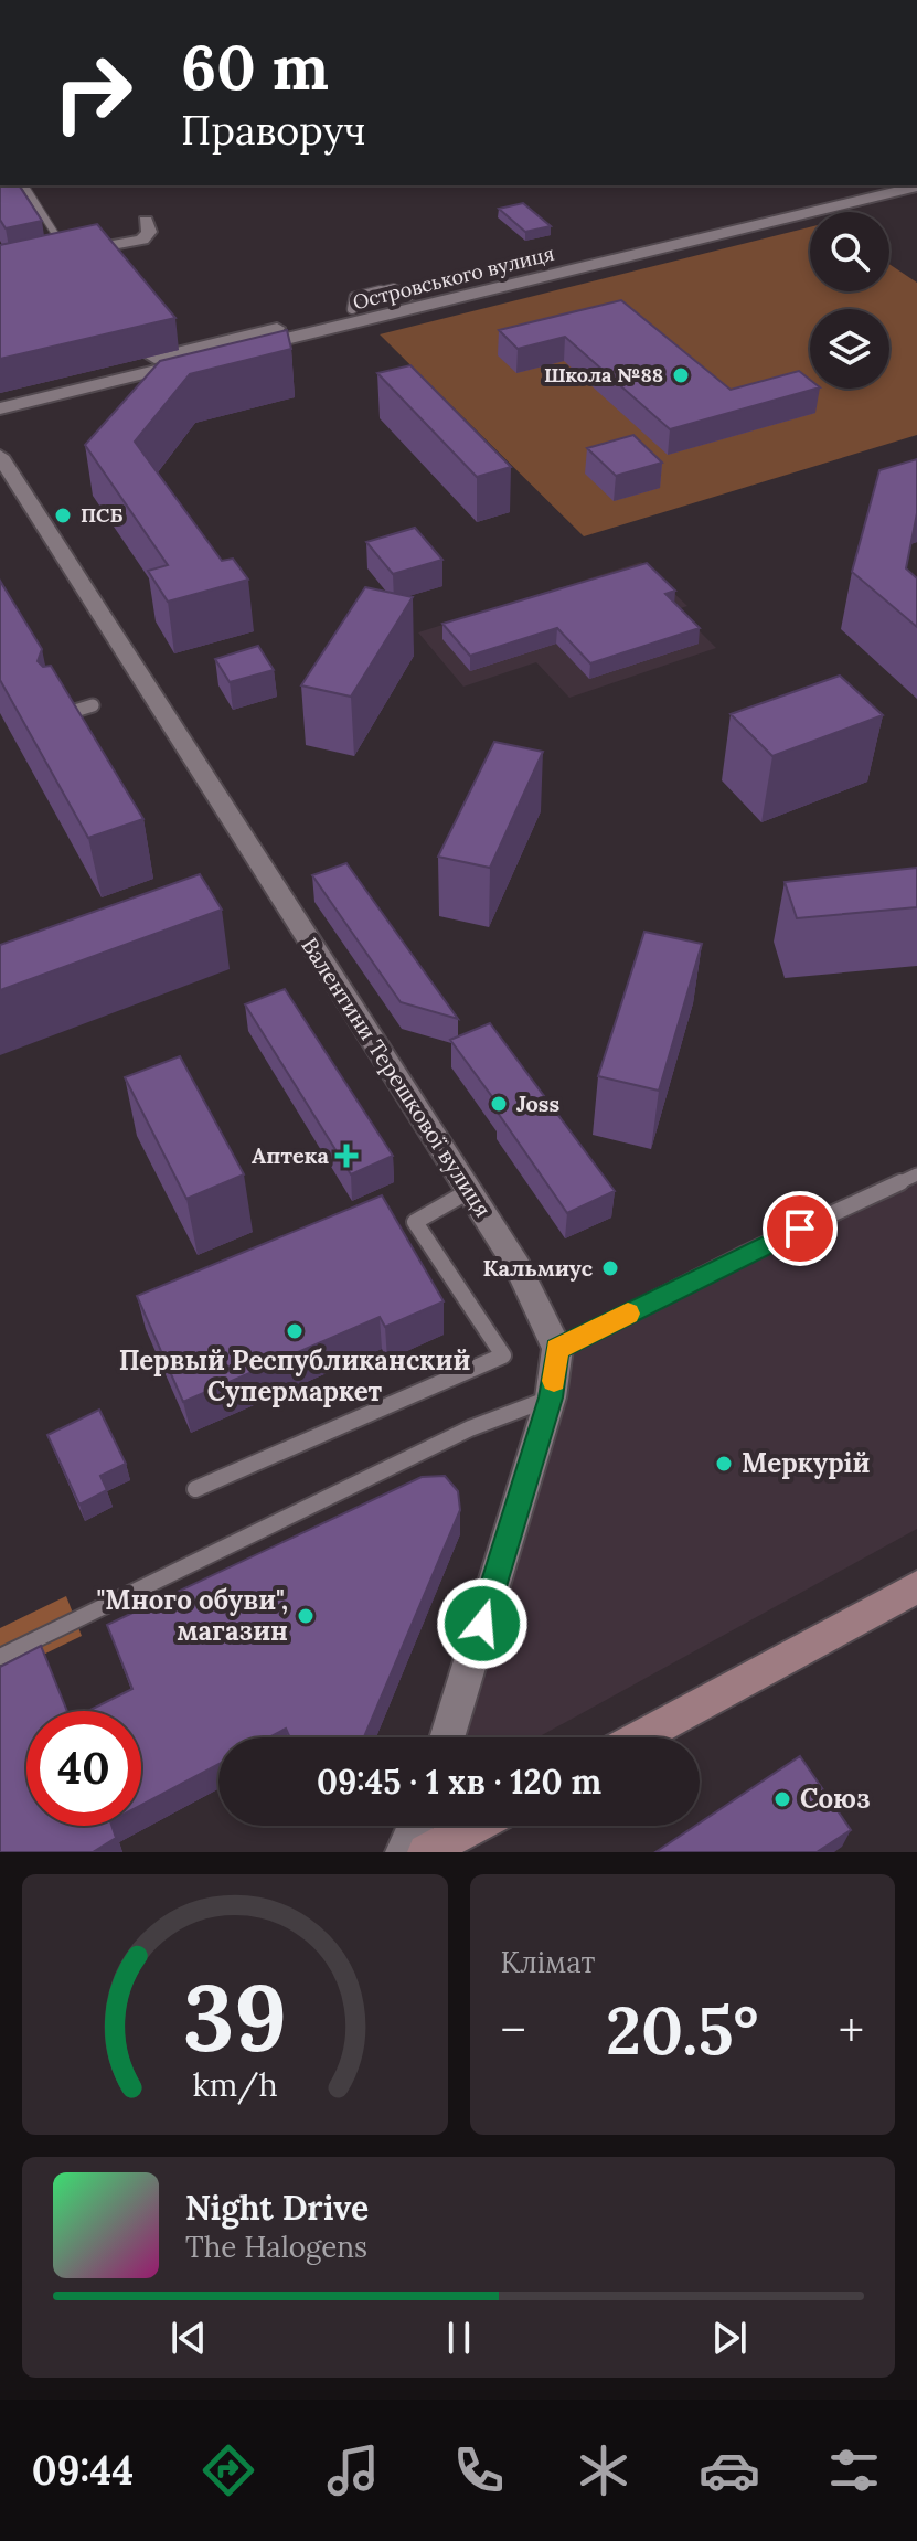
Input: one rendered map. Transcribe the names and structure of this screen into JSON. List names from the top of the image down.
{
  "streets": {
    "street": ["Островського вулиця", "Валентини Терешкової вулиця"]
  },
  "places": {
    "other": [
      "Школа №88",
      "ПСБ",
      "Joss",
      "Кальмиус",
      "Первый Республиканский Супермаркет",
      "Меркурій",
      "\"Много обуви\", магазин",
      "Союз"
    ],
    "health": ["Аптека"]
  },
  "page": {
    "turn": ["60 m", "Праворуч"],
    "limit": "40",
    "trip": "09:45 · 1 хв · 120 m",
    "tile": "Клімат",
    "heat": ["−", "20.5°", "+"],
    "song": ["Night Drive", "The Halogens"],
    "tabs": "09:44",
    "gauge": ["39", "km/h"]
  }
}
